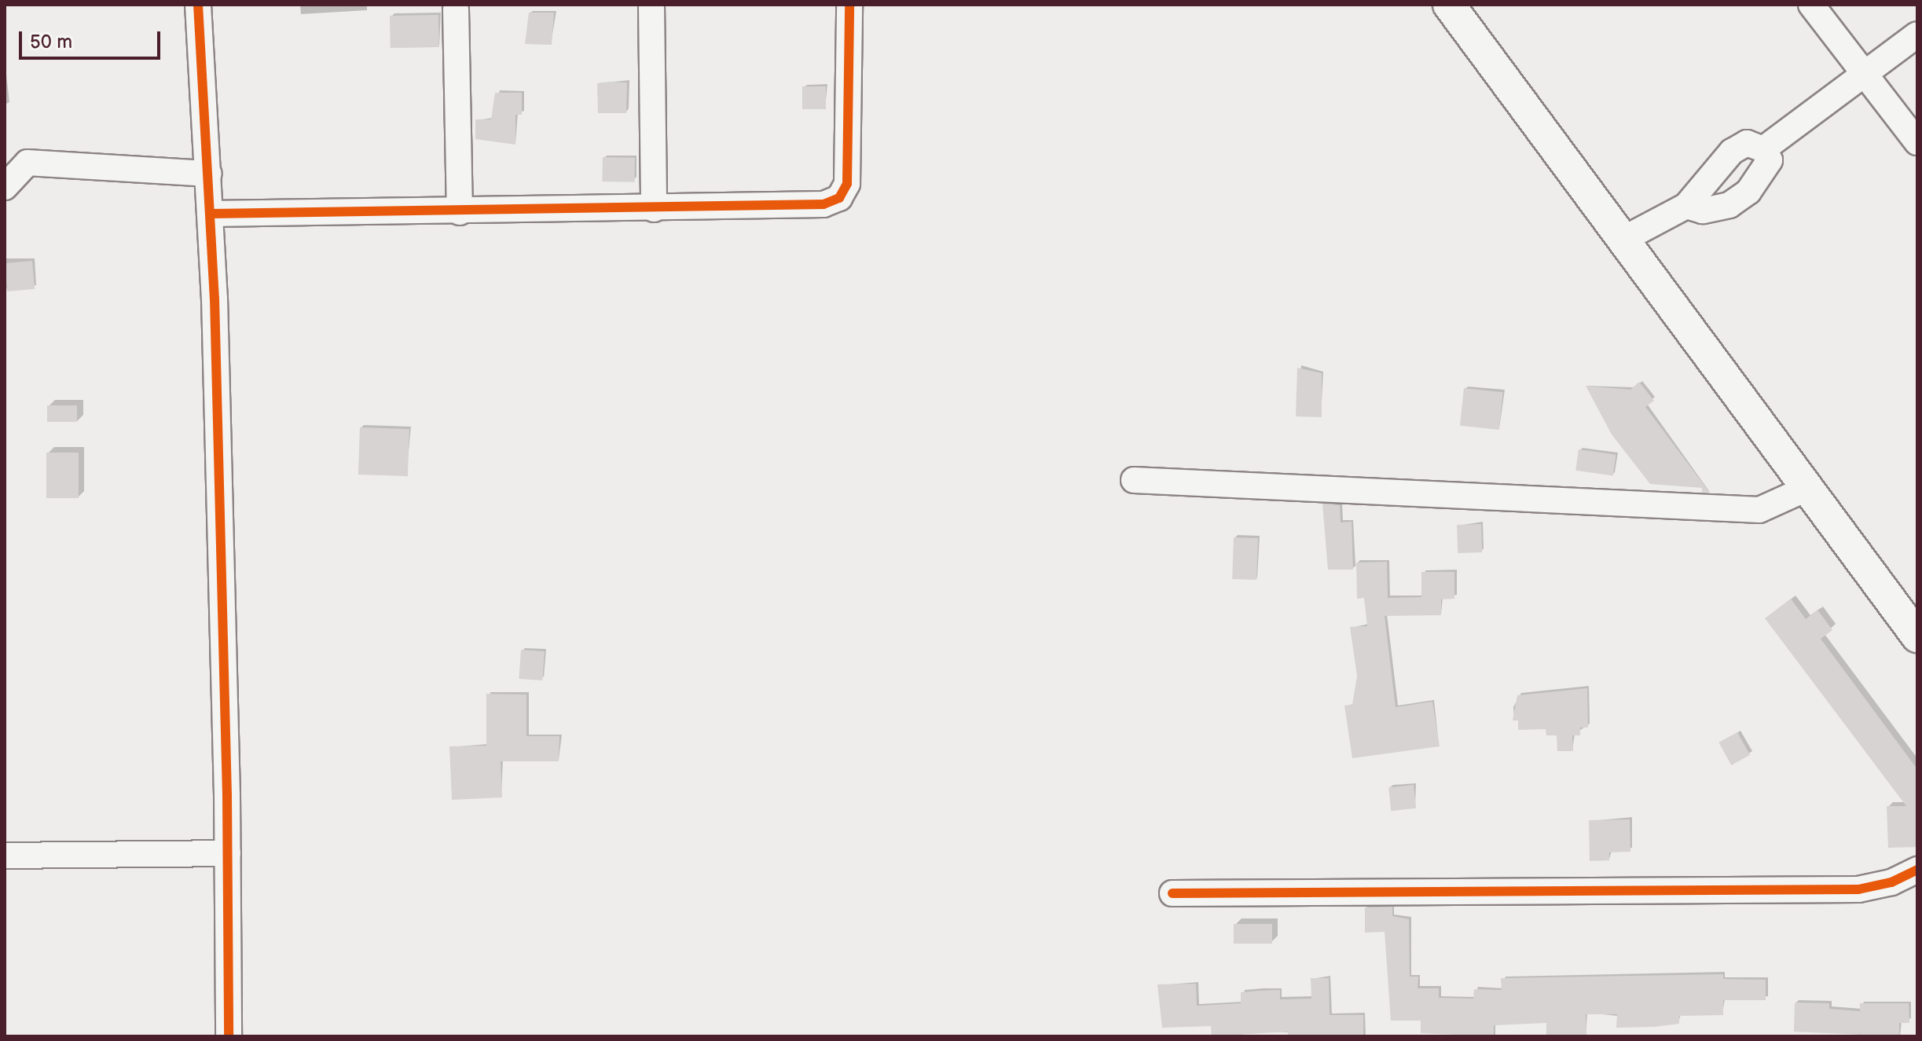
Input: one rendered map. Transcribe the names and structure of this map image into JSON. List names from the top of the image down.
{
  "scale_bar": "50 m"
}
